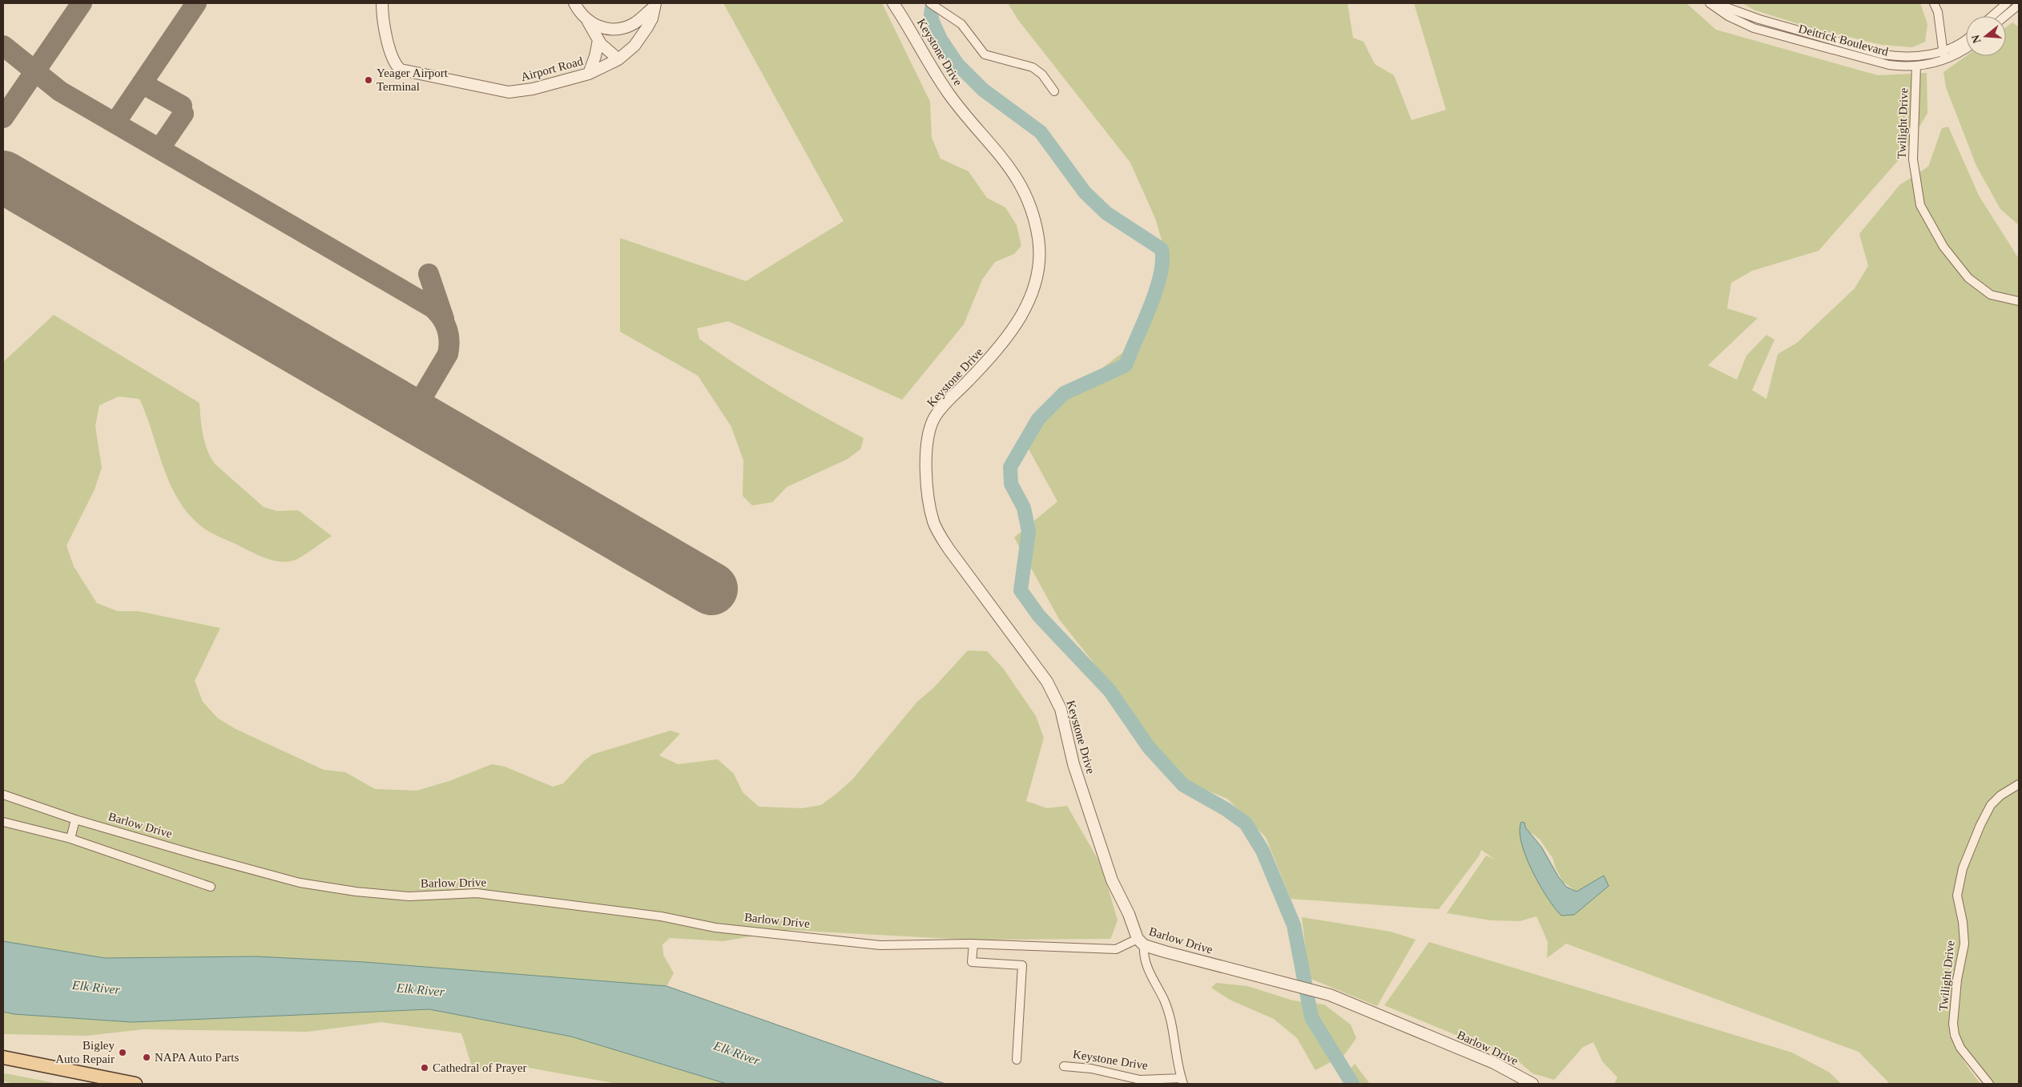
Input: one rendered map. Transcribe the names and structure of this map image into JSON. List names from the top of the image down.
{
  "streets": {
    "street": [
      "Deitrick Boulevard",
      "Keystone Drive",
      "Airport Road",
      "Twilight Drive",
      "Barlow Drive"
    ]
  },
  "crossings": [
    ["Deitrick Boulevard", "Twilight Drive"],
    ["Keystone Drive", "Barlow Drive"]
  ],
  "water": ["Elk River"],
  "places": [
    "Yeager Airport Terminal",
    "Bigley Auto Repair",
    "NAPA Auto Parts",
    "Cathedral of Prayer"
  ],
  "north": "left"
}
